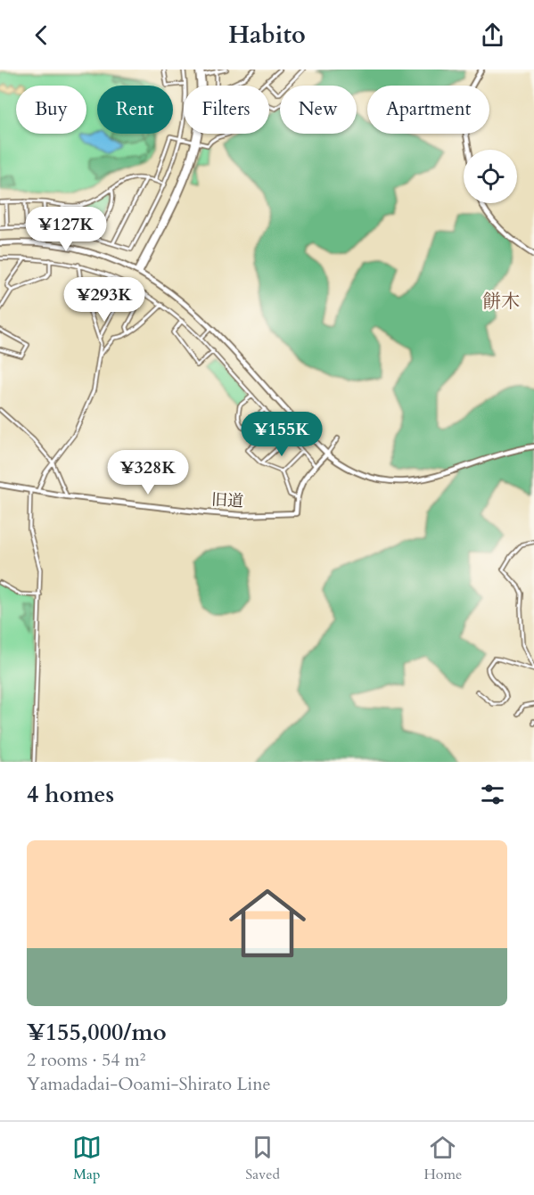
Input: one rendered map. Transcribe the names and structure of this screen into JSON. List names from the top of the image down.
{
  "streets": {
    "street": ["旧道"]
  },
  "districts": ["餅木"],
  "page": {
    "header": "Habito",
    "chip": [
      "Buy",
      "Rent",
      "Filters",
      "New",
      "Apartment"
    ],
    "price": [
      "¥127K",
      "¥293K",
      "¥155K",
      "¥328K"
    ],
    "heading": "4 homes",
    "list": [
      {
        "name": "¥155,000/mo",
        "note": "2 rooms · 54 m² · Yamadadai-Ooami-Shirato Line"
      }
    ],
    "tabs": ["Map", "Saved", "Home"]
  }
}
